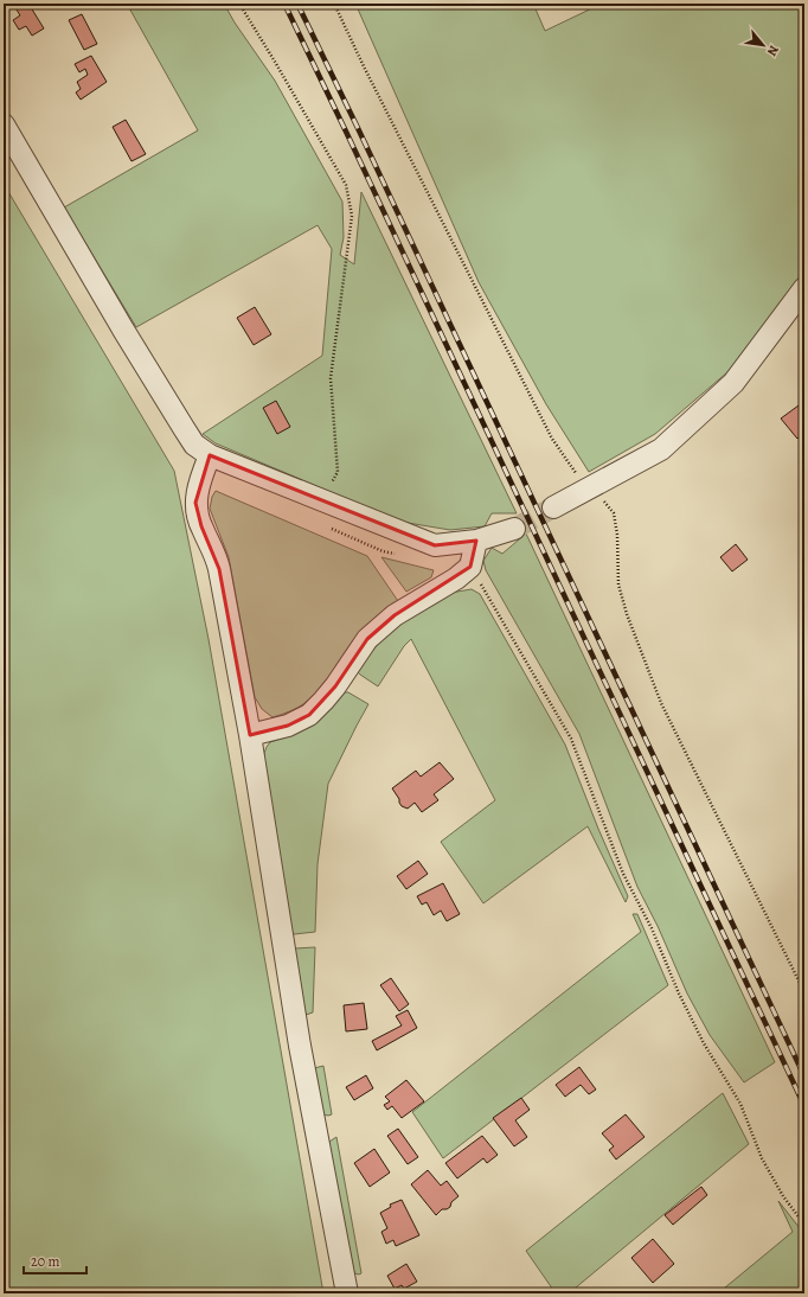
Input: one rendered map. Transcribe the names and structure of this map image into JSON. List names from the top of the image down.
{
  "scale_bar": "20 m",
  "north": "bottom right"
}
